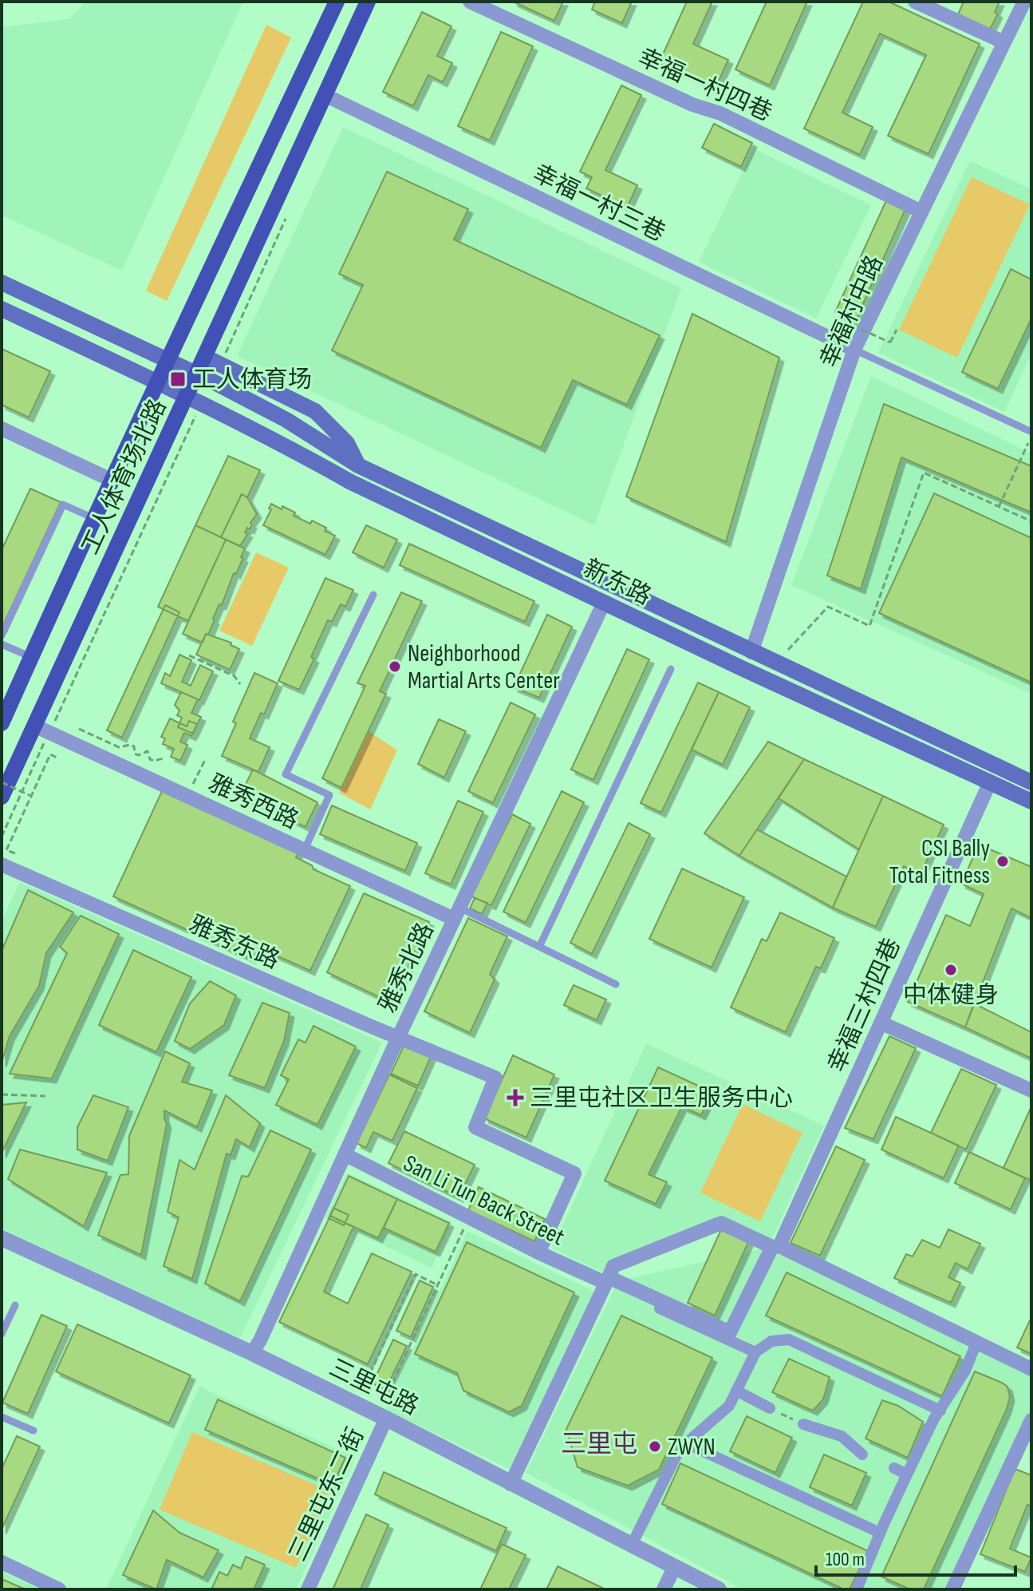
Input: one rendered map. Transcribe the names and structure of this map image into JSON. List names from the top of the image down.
{
  "streets": {
    "main road": ["工人体育场北路", "新东路"],
    "street": [
      "幸福一村四巷",
      "幸福一村三巷",
      "幸福村中路",
      "雅秀西路",
      "雅秀东路",
      "雅秀北路",
      "幸福三村四巷",
      "San Li Tun Back Street",
      "三里屯路",
      "三里屯东二街"
    ]
  },
  "crossings": [
    ["幸福一村四巷", "幸福村中路"],
    ["幸福一村三巷", "幸福村中路"],
    ["幸福一村三巷", "工人体育场北路"],
    ["幸福村中路", "新东路"],
    ["工人体育场北路", "新东路"],
    ["工人体育场北路", "雅秀西路"],
    ["新东路", "雅秀北路"],
    ["新东路", "幸福三村四巷"],
    ["雅秀西路", "雅秀北路"],
    ["雅秀东路", "雅秀北路"],
    ["雅秀东路", "San Li Tun Back Street"],
    ["雅秀北路", "San Li Tun Back Street"],
    ["雅秀北路", "三里屯路"],
    ["幸福三村四巷", "San Li Tun Back Street"],
    ["三里屯路", "三里屯东二街"]
  ],
  "districts": ["三里屯"],
  "places": {
    "transit": ["工人体育场"],
    "other": [
      "Neighborhood Martial Arts Center",
      "CSI Bally Total Fitness",
      "中体健身",
      "ZWYN"
    ],
    "health": ["三里屯社区卫生服务中心"]
  },
  "scale_bar": "100 m"
}
